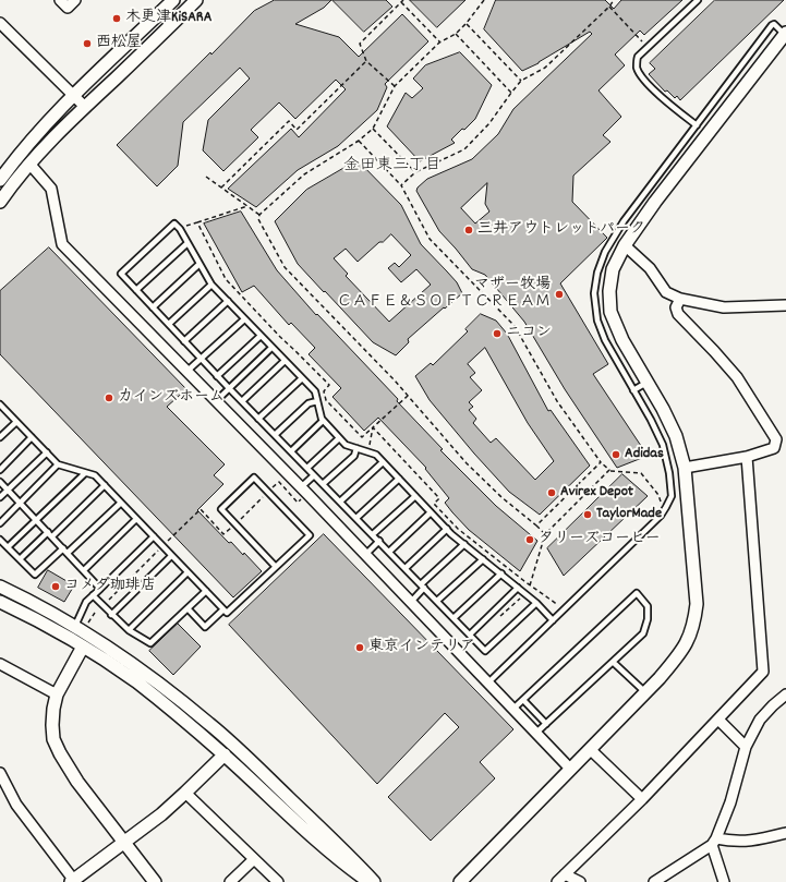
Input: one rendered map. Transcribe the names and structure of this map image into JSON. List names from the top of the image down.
{
  "districts": ["金田東三丁目"],
  "places": [
    "木更津KiSARA",
    "西松屋",
    "三井アウトレットパーク",
    "マザー牧場 ＣＡＦＥ＆ＳＯＦＴＣＲＥＡＭ",
    "ニコン",
    "カインズホーム",
    "Adidas",
    "Avirex Depot",
    "TaylorMade",
    "タリーズコーヒー",
    "コメダ珈琲店",
    "東京インテリア"
  ]
}
